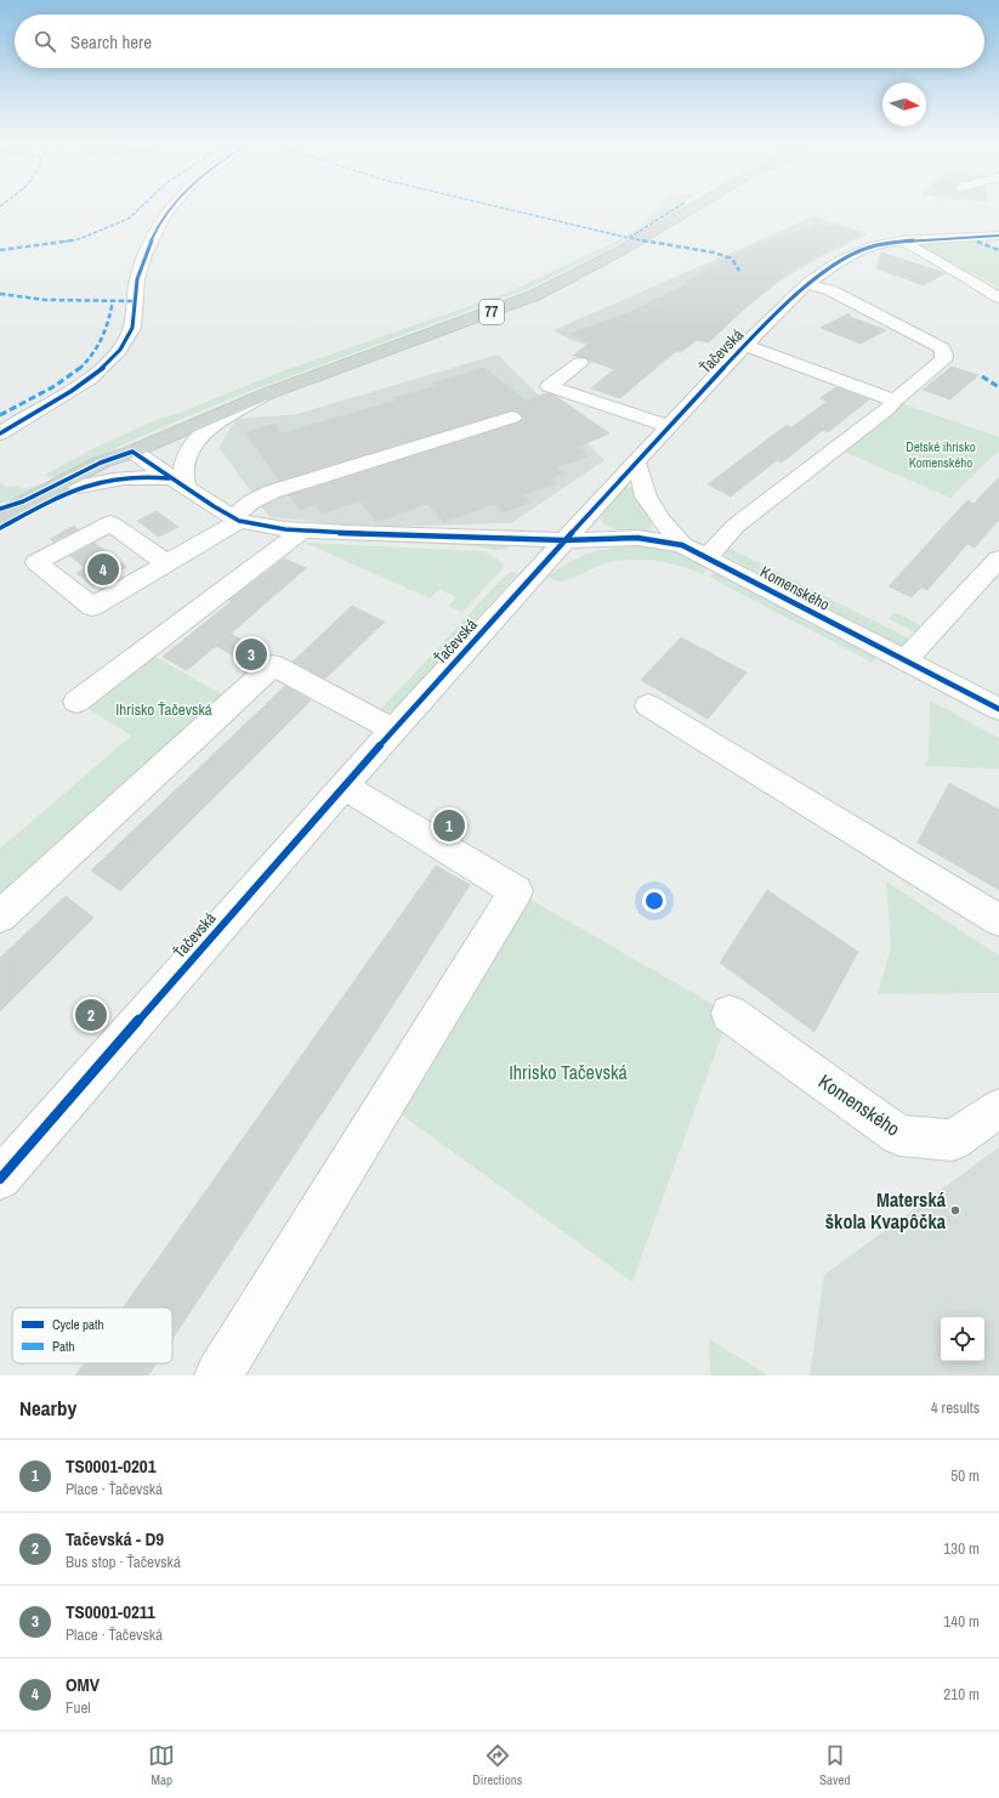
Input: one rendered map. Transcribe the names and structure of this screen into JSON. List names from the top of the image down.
{
  "streets": {
    "main road": ["77"],
    "street": ["Ťačevská", "Komenského"]
  },
  "crossings": [
    ["Ťačevská", "Komenského"]
  ],
  "parks": ["Detské ihrisko Komenského", "Ihrisko Ťačevská", "Ihrisko Tačevská"],
  "places": ["Materská škola Kvapôčka"],
  "legend": ["Cycle path", "Path"],
  "north": "right",
  "page": {
    "search": "Search here",
    "pins": [
      "4",
      "3",
      "1",
      "2"
    ],
    "heading": ["Nearby", "4 results"],
    "list": [
      {
        "mark": "1",
        "name": "TS0001-0201",
        "note": "Place · Ťačevská",
        "value": "50 m"
      },
      {
        "mark": "2",
        "name": "Tačevská - D9",
        "note": "Bus stop · Ťačevská",
        "value": "130 m"
      },
      {
        "mark": "3",
        "name": "TS0001-0211",
        "note": "Place · Ťačevská",
        "value": "140 m"
      },
      {
        "mark": "4",
        "name": "OMV",
        "note": "Fuel",
        "value": "210 m"
      }
    ],
    "nav": ["Map", "Directions", "Saved"]
  }
}
